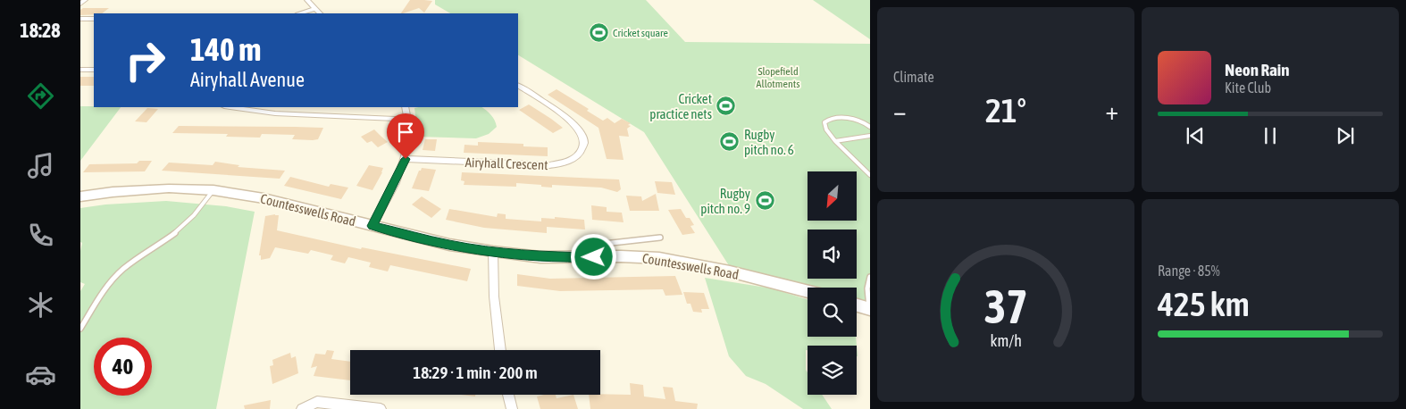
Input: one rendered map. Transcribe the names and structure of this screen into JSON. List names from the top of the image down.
{
  "streets": {
    "street": ["Airyhall Crescent", "Countesswells Road"]
  },
  "parks": ["Slopefield Allotments"],
  "places": {
    "sports": [
      "Cricket square",
      "Cricket practice nets",
      "Rugby pitch no. 6",
      "Rugby pitch no. 9"
    ]
  },
  "north": "bottom left",
  "page": {
    "tabs": "18:28",
    "tile": [
      "Climate",
      ["Range · 85%", "425 km"]
    ],
    "turn": ["140 m", "Airyhall Avenue"],
    "song": ["Neon Rain", "Kite Club"],
    "heat": ["−", "21°", "+"],
    "limit": "40",
    "trip": "18:29 · 1 min · 200 m",
    "gauge": ["37", "km/h"]
  }
}
